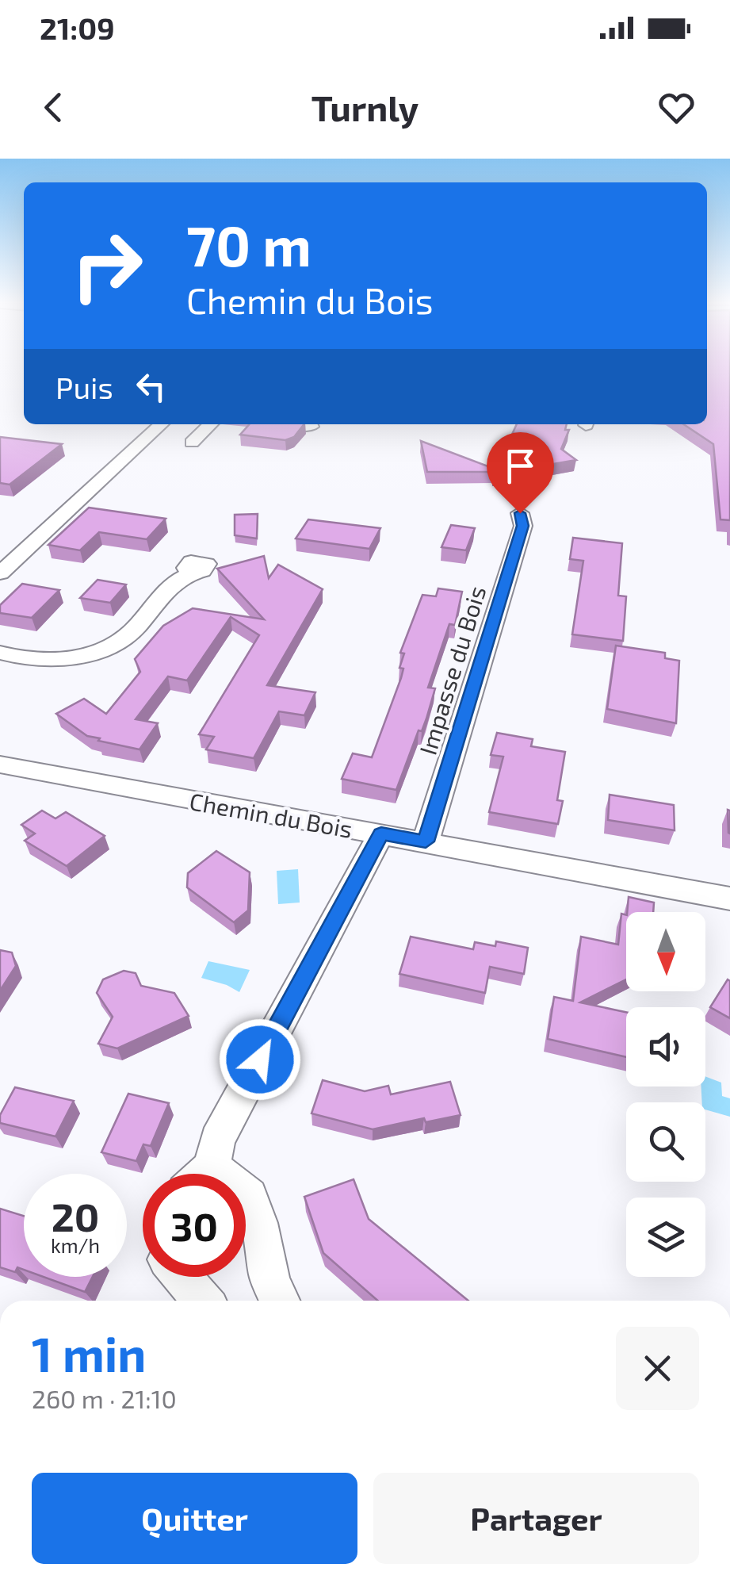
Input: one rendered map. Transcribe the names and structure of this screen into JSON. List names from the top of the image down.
{
  "streets": {
    "street": ["Impasse du Bois", "Chemin du Bois"]
  },
  "crossings": [
    ["Impasse du Bois", "Chemin du Bois"]
  ],
  "north": "bottom",
  "page": {
    "status": "21:09",
    "header": "Turnly",
    "turn": ["70 m", "Chemin du Bois"],
    "then": "Puis",
    "speed": "20 km/h",
    "limit": "30",
    "heading": ["1 min", "260 m · 21:10"],
    "buttons": ["Quitter", "Partager"]
  }
}
